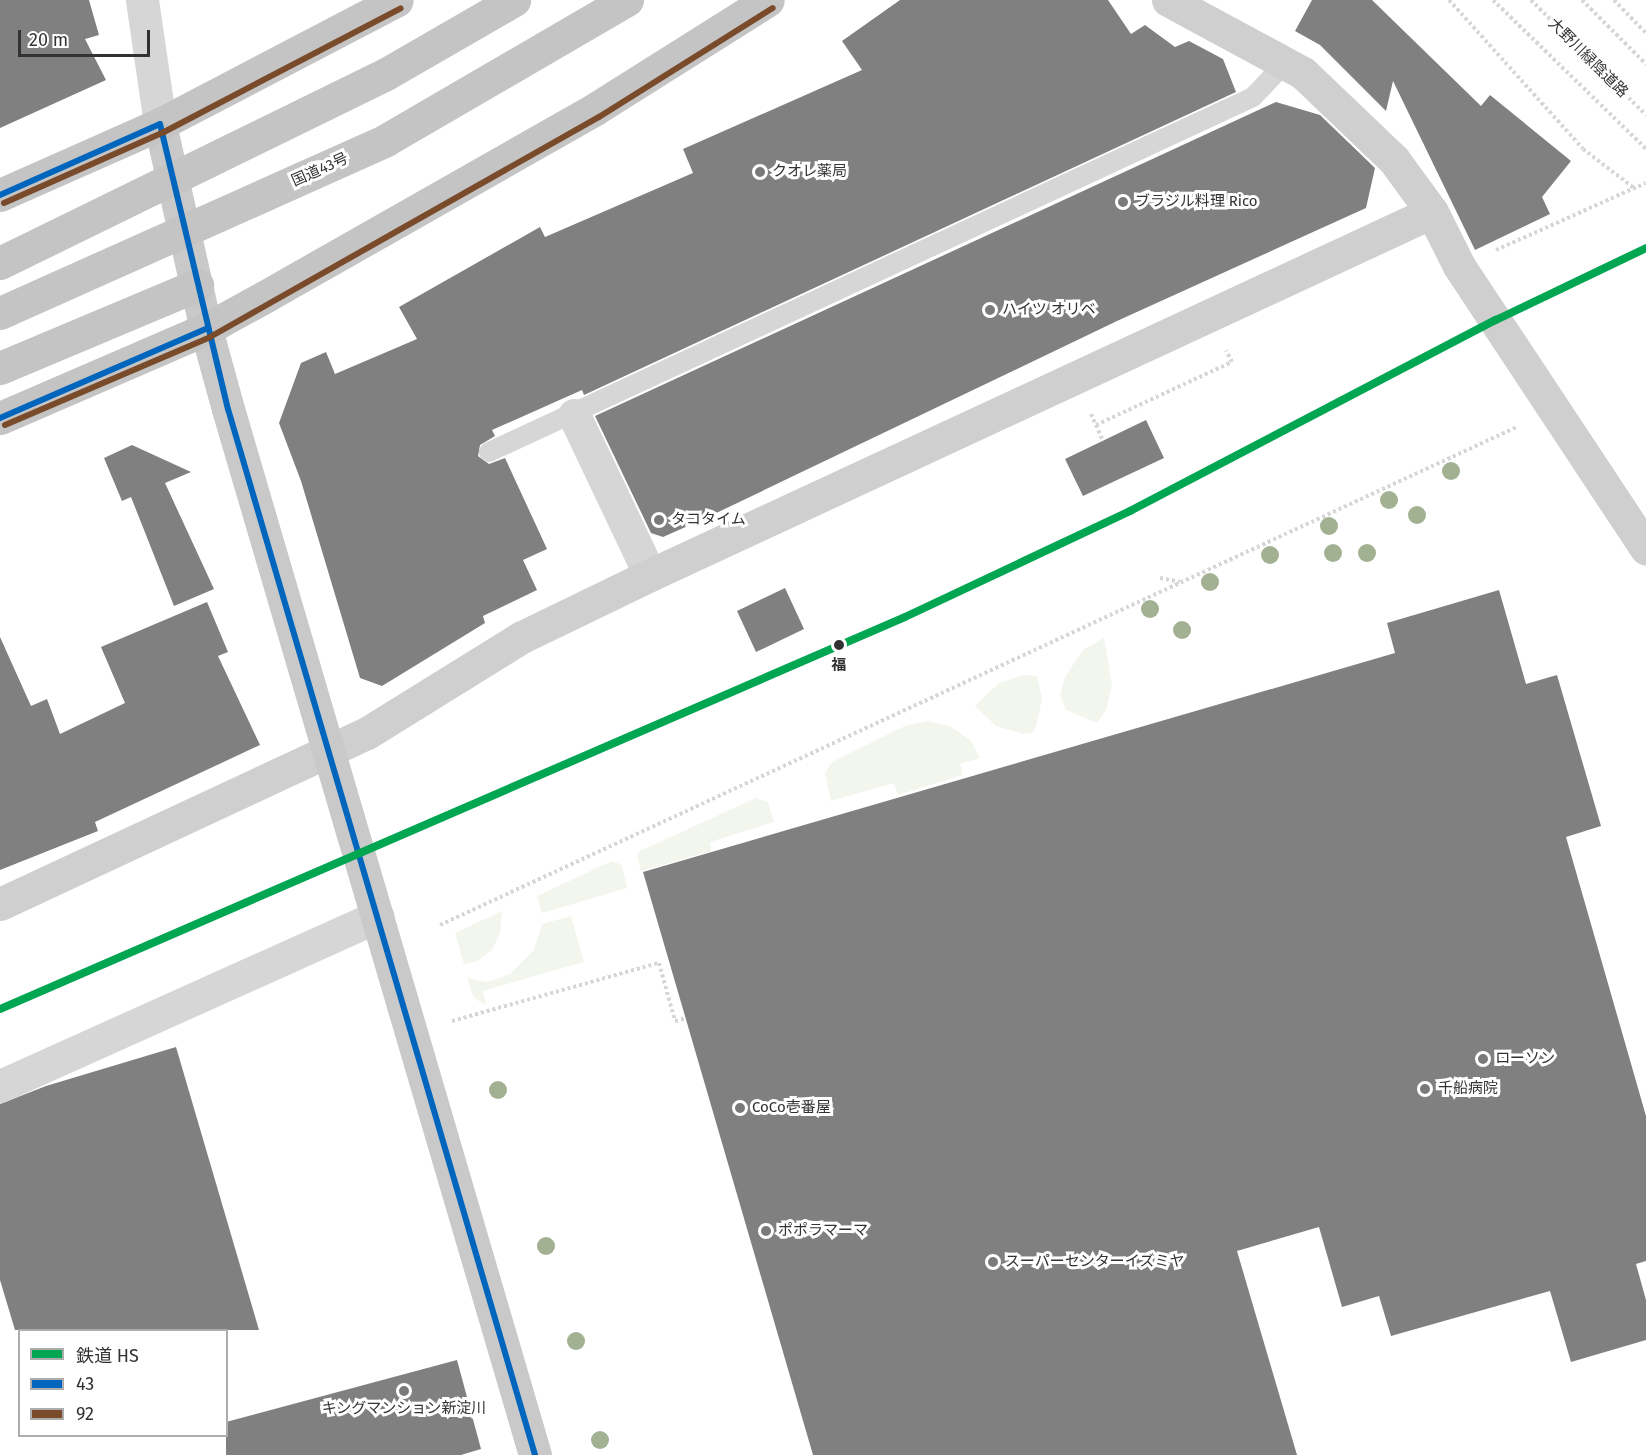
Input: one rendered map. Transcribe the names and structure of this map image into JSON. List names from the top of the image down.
{
  "streets": {
    "highway": ["国道43号"],
    "path": ["大野川緑陰道路"]
  },
  "places": [
    "クオレ薬局",
    "ブラジル料理 Rico",
    "ハイツ オリベ",
    "タコタイム",
    "福",
    "ローソン",
    "千船病院",
    "CoCo壱番屋",
    "ポポラマーマ",
    "スーパーセンターイズミヤ",
    "キングマンション新淀川"
  ],
  "lines": ["transit line 92", "transit line 43", "rail line HS"],
  "legend": ["鉄道 HS", "43", "92"],
  "scale_bar": "20 m"
}
